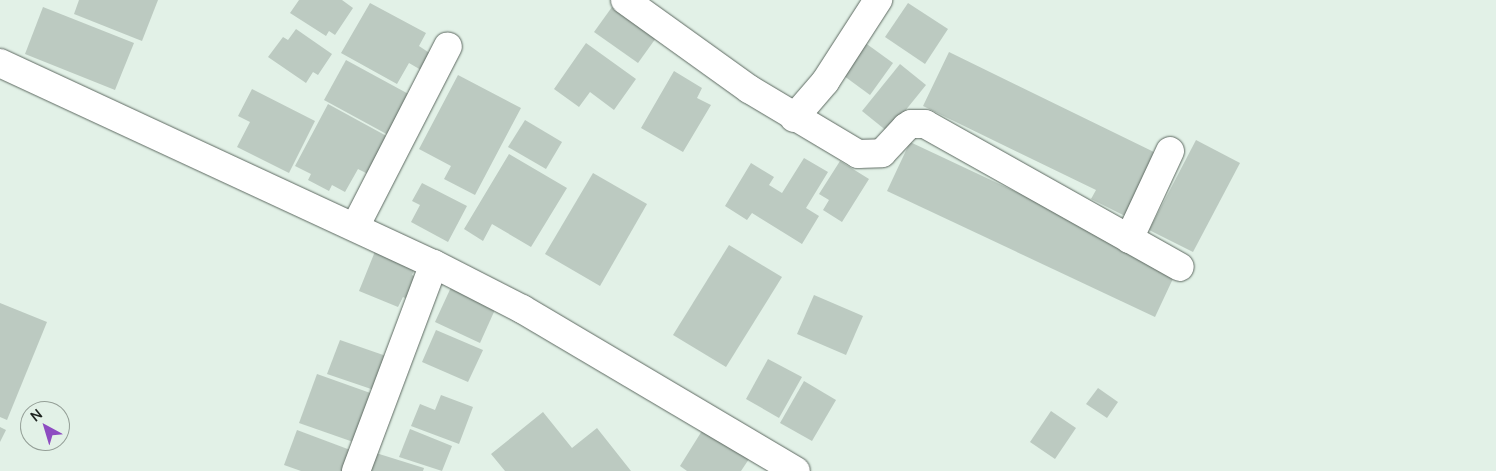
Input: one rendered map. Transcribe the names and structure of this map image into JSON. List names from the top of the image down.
{
  "north": "top left"
}
